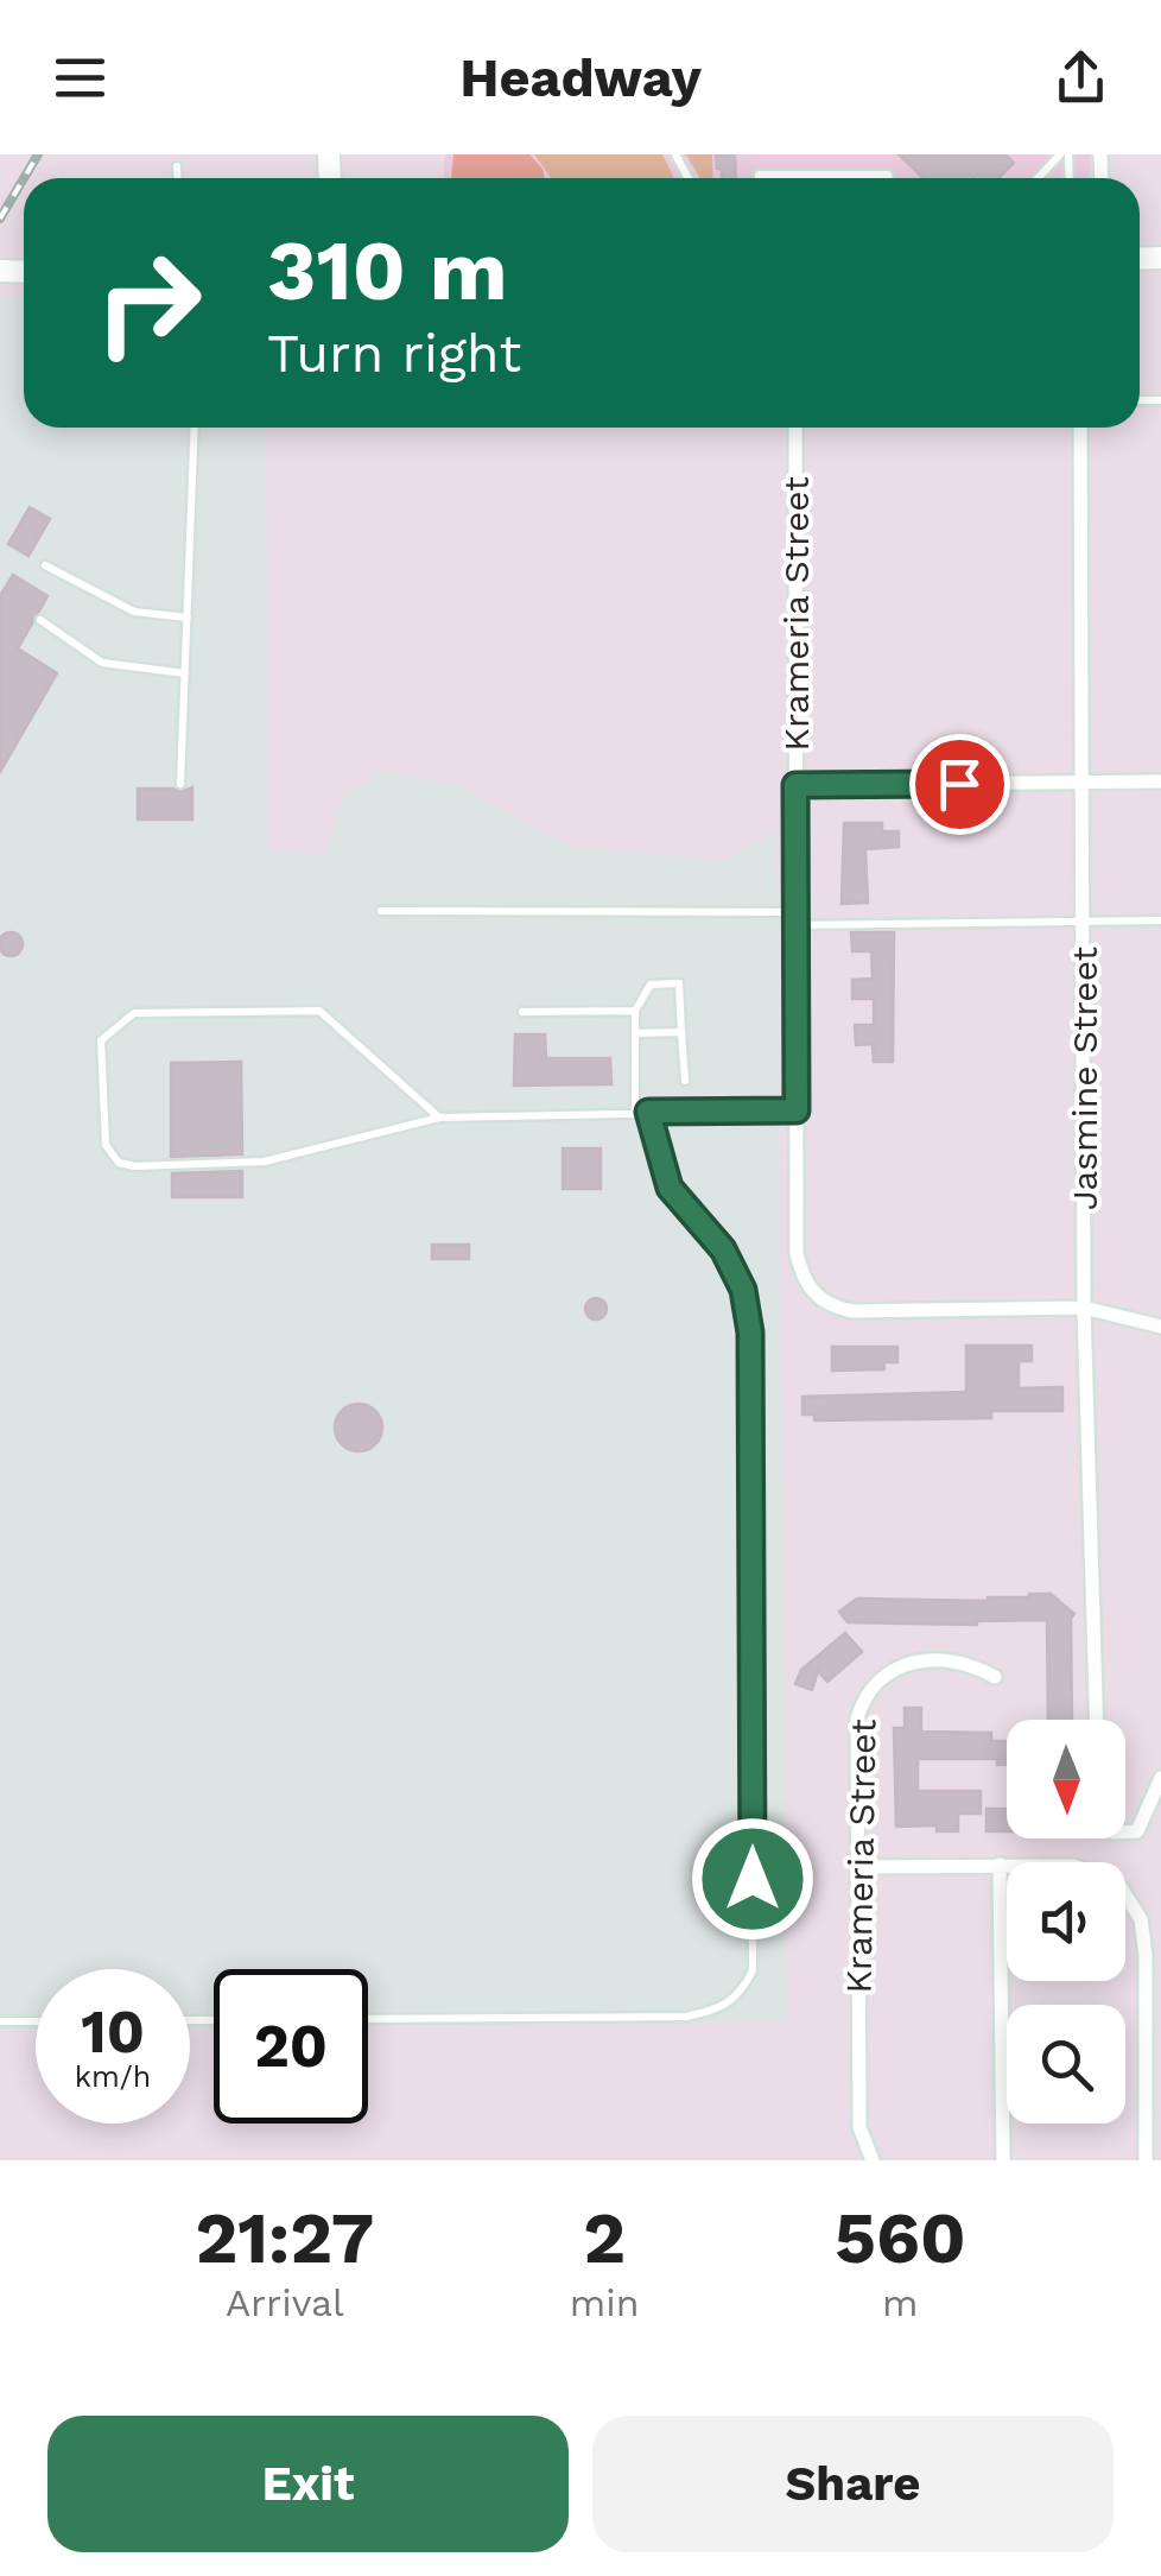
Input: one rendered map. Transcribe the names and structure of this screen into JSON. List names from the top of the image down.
{
  "streets": {
    "street": ["Krameria Street", "Jasmine Street"]
  },
  "crossings": [
    ["Krameria Street", "Jasmine Street"]
  ],
  "north": "bottom",
  "page": {
    "header": "Headway",
    "turn": ["310 m", "Turn right"],
    "speed": "10 km/h",
    "limit": "20",
    "eta": [
      "21:27",
      "Arrival",
      "2",
      "min",
      "560",
      "m"
    ],
    "buttons": ["Exit", "Share"]
  }
}
